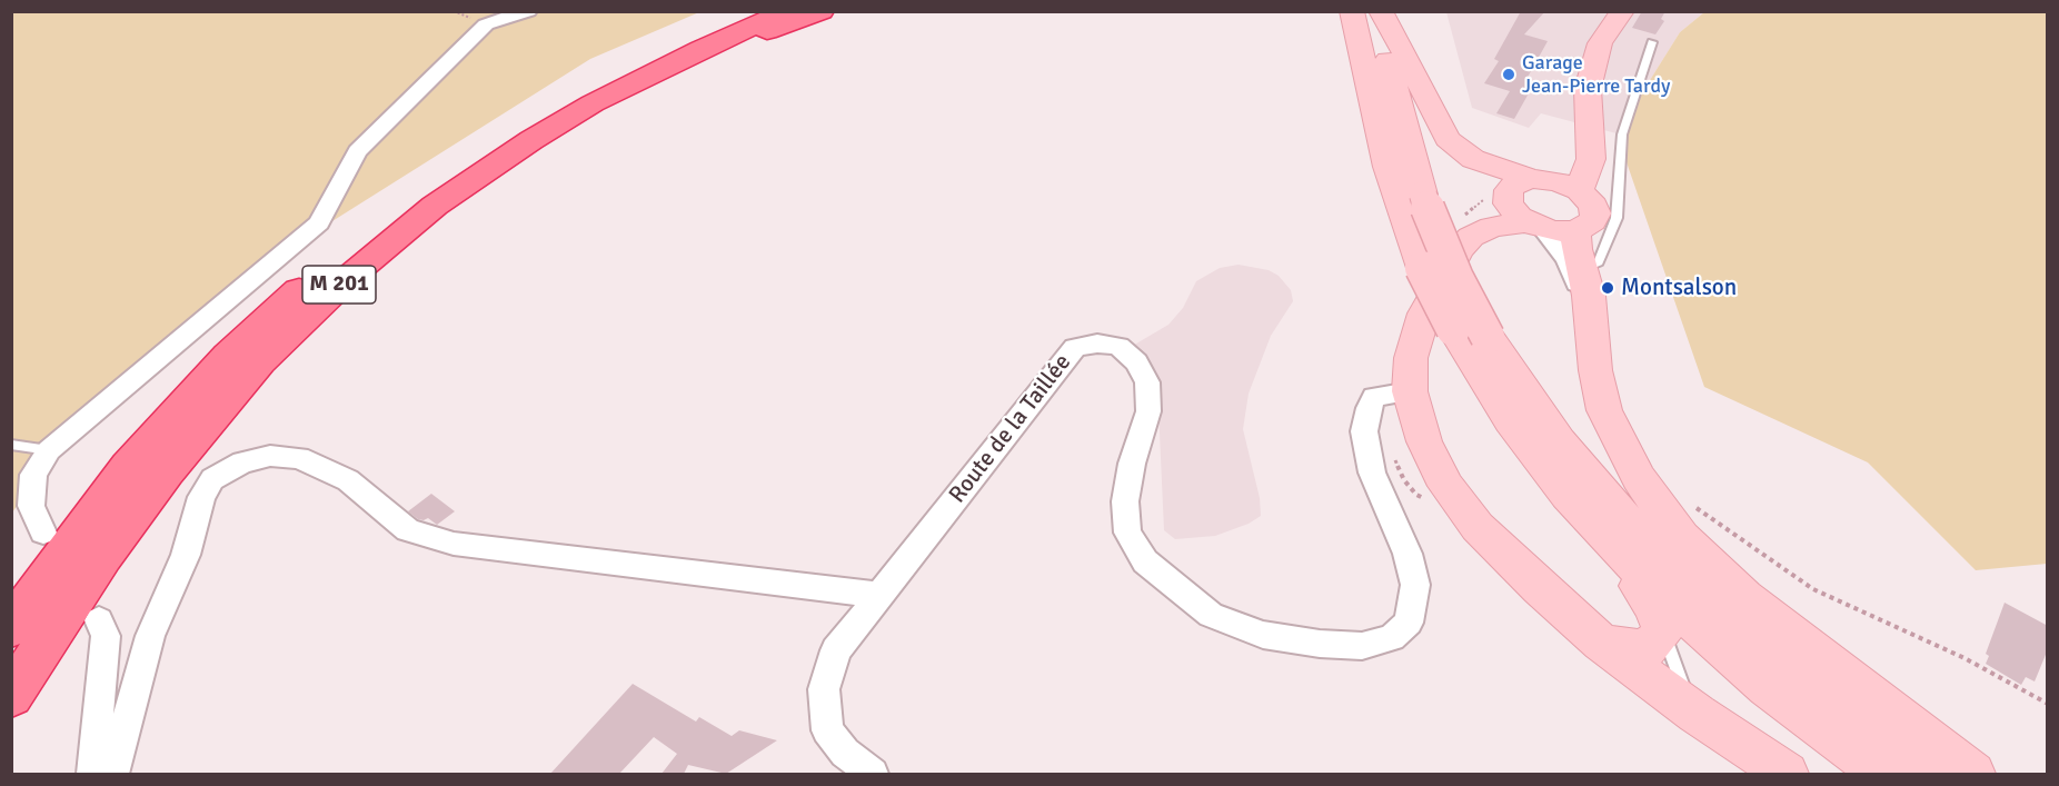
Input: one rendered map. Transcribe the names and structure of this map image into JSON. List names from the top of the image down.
{
  "streets": {
    "highway": ["M 201"],
    "street": ["Route de la Taillée"]
  },
  "places": ["Garage Jean-Pierre Tardy", "Montsalson"]
}
